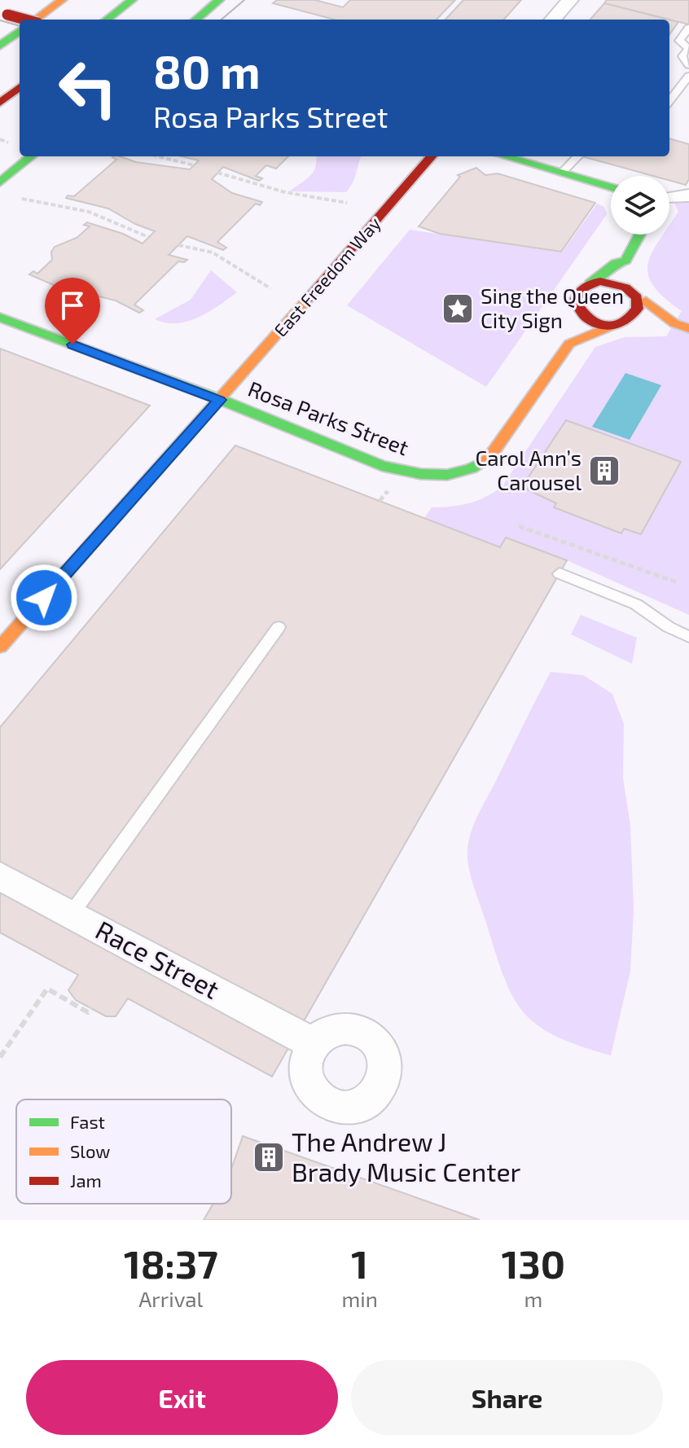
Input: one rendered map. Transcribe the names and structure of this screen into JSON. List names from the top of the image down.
{
  "streets": {
    "main road": ["East Freedom Way", "Rosa Parks Street"],
    "street": ["Race Street"]
  },
  "crossings": [
    ["East Freedom Way", "Rosa Parks Street"]
  ],
  "places": {
    "place": ["Sing the Queen City Sign"],
    "building": ["Carol Ann’s Carousel", "The Andrew J Brady Music Center"]
  },
  "legend": ["Fast", "Slow", "Jam"],
  "page": {
    "turn": ["80 m", "Rosa Parks Street"],
    "eta": [
      "18:37",
      "Arrival",
      "1",
      "min",
      "130",
      "m"
    ],
    "buttons": ["Exit", "Share"]
  }
}
